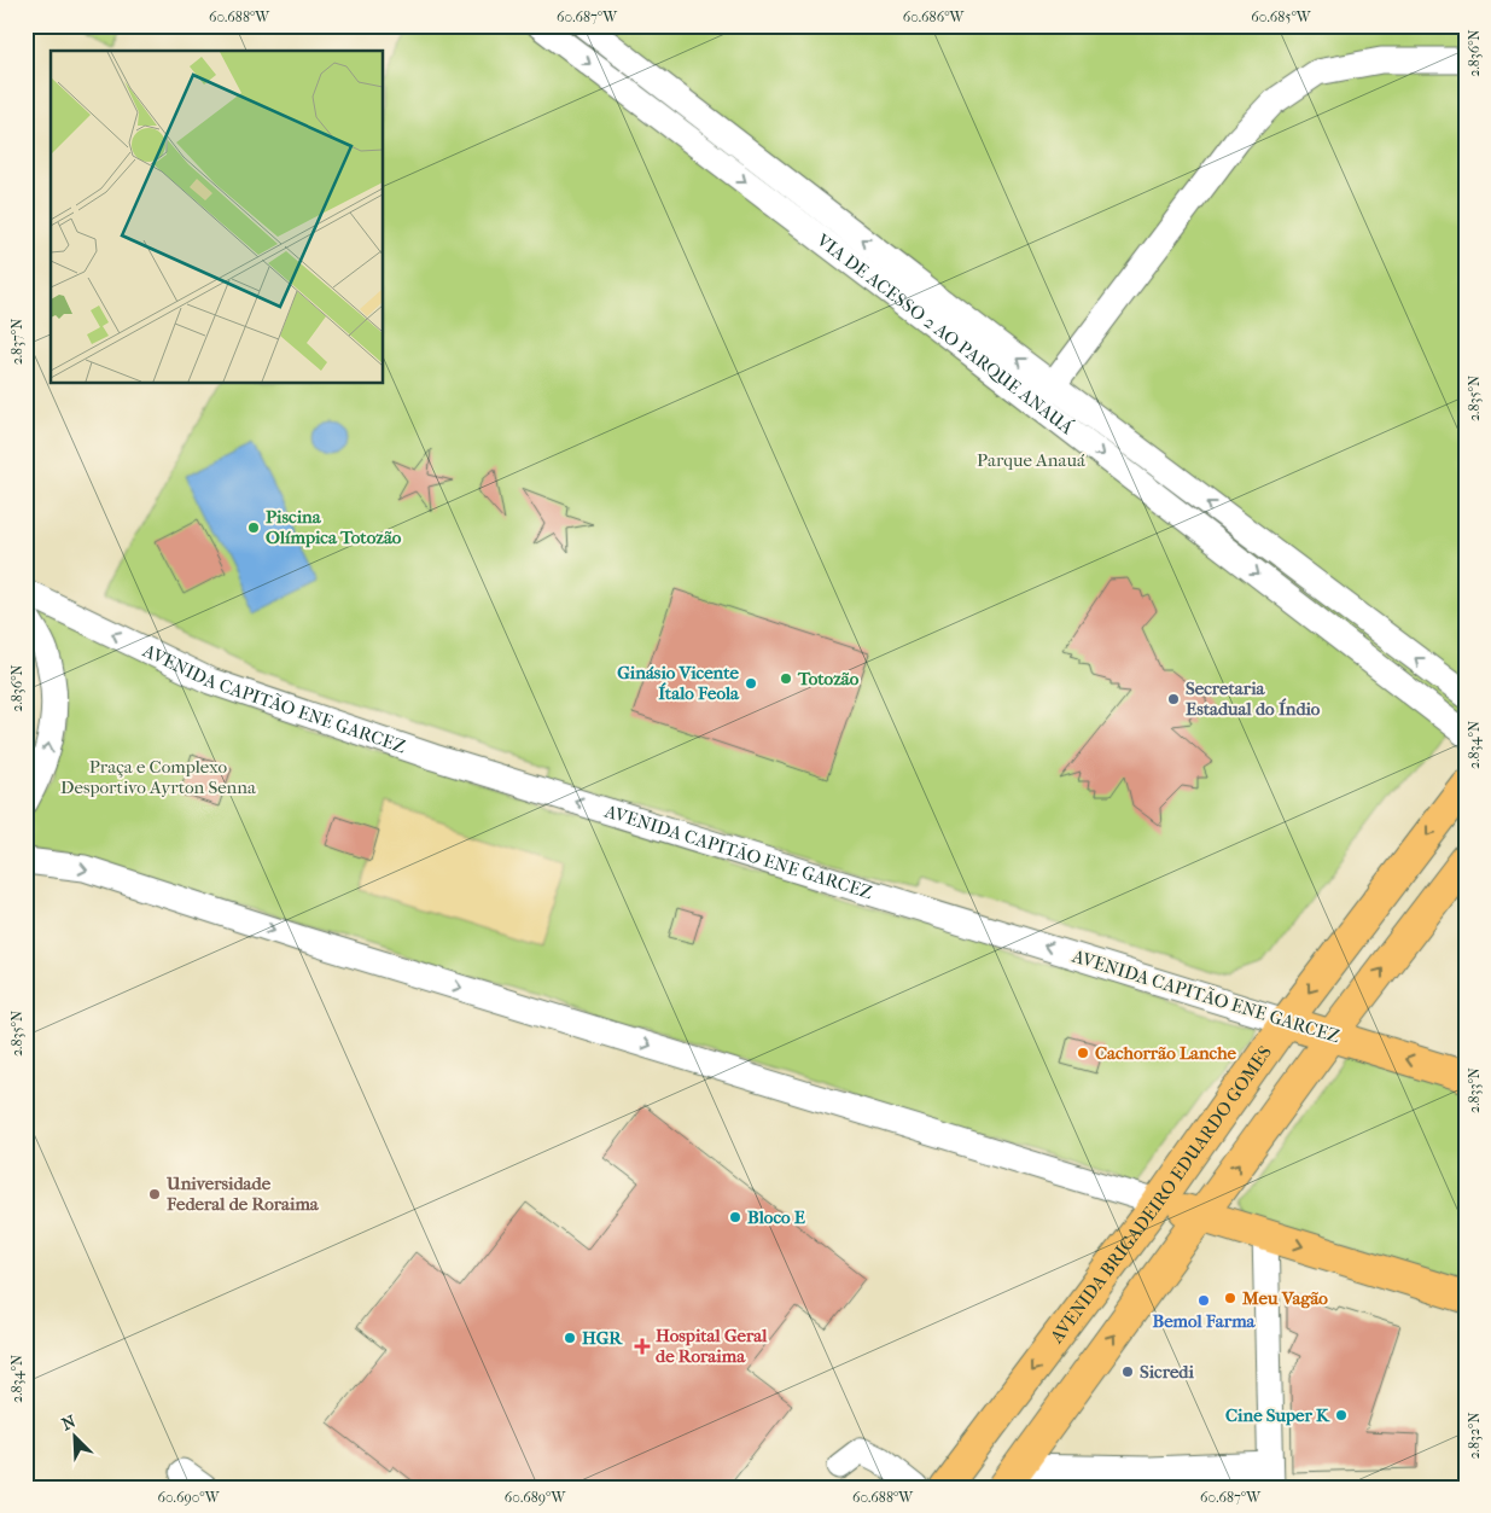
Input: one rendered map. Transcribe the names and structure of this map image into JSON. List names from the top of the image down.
{
  "streets": {
    "main road": ["AVENIDA CAPITÃO ENE GARCEZ", "AVENIDA BRIGADEIRO EDUARDO GOMES"],
    "street": ["VIA DE ACESSO 2 AO PARQUE ANAUÁ"]
  },
  "crossings": [
    ["AVENIDA CAPITÃO ENE GARCEZ", "AVENIDA BRIGADEIRO EDUARDO GOMES"]
  ],
  "parks": ["Parque Anauá", "Praça e Complexo Desportivo Ayrton Senna"],
  "places": {
    "other": [
      "Piscina Olímpica Totozão",
      "Totozão",
      "Ginásio Vicente Ítalo Feola",
      "Secretaria Estadual do Índio",
      "Cachorrão Lanche",
      "Universidade Federal de Roraima",
      "Bloco E",
      "Meu Vagão",
      "Bemol Farma",
      "HGR",
      "Sicredi",
      "Cine Super K"
    ],
    "health": ["Hospital Geral de Roraima"]
  },
  "north": "top left",
  "coordinates": [
    "60.688°W",
    "60.687°W",
    "60.686°W",
    "60.685°W",
    "2.836°N",
    "2.837°N",
    "2.835°N",
    "2.834°N",
    "2.833°N",
    "2.832°N",
    "60.690°W",
    "60.689°W"
  ]
}
